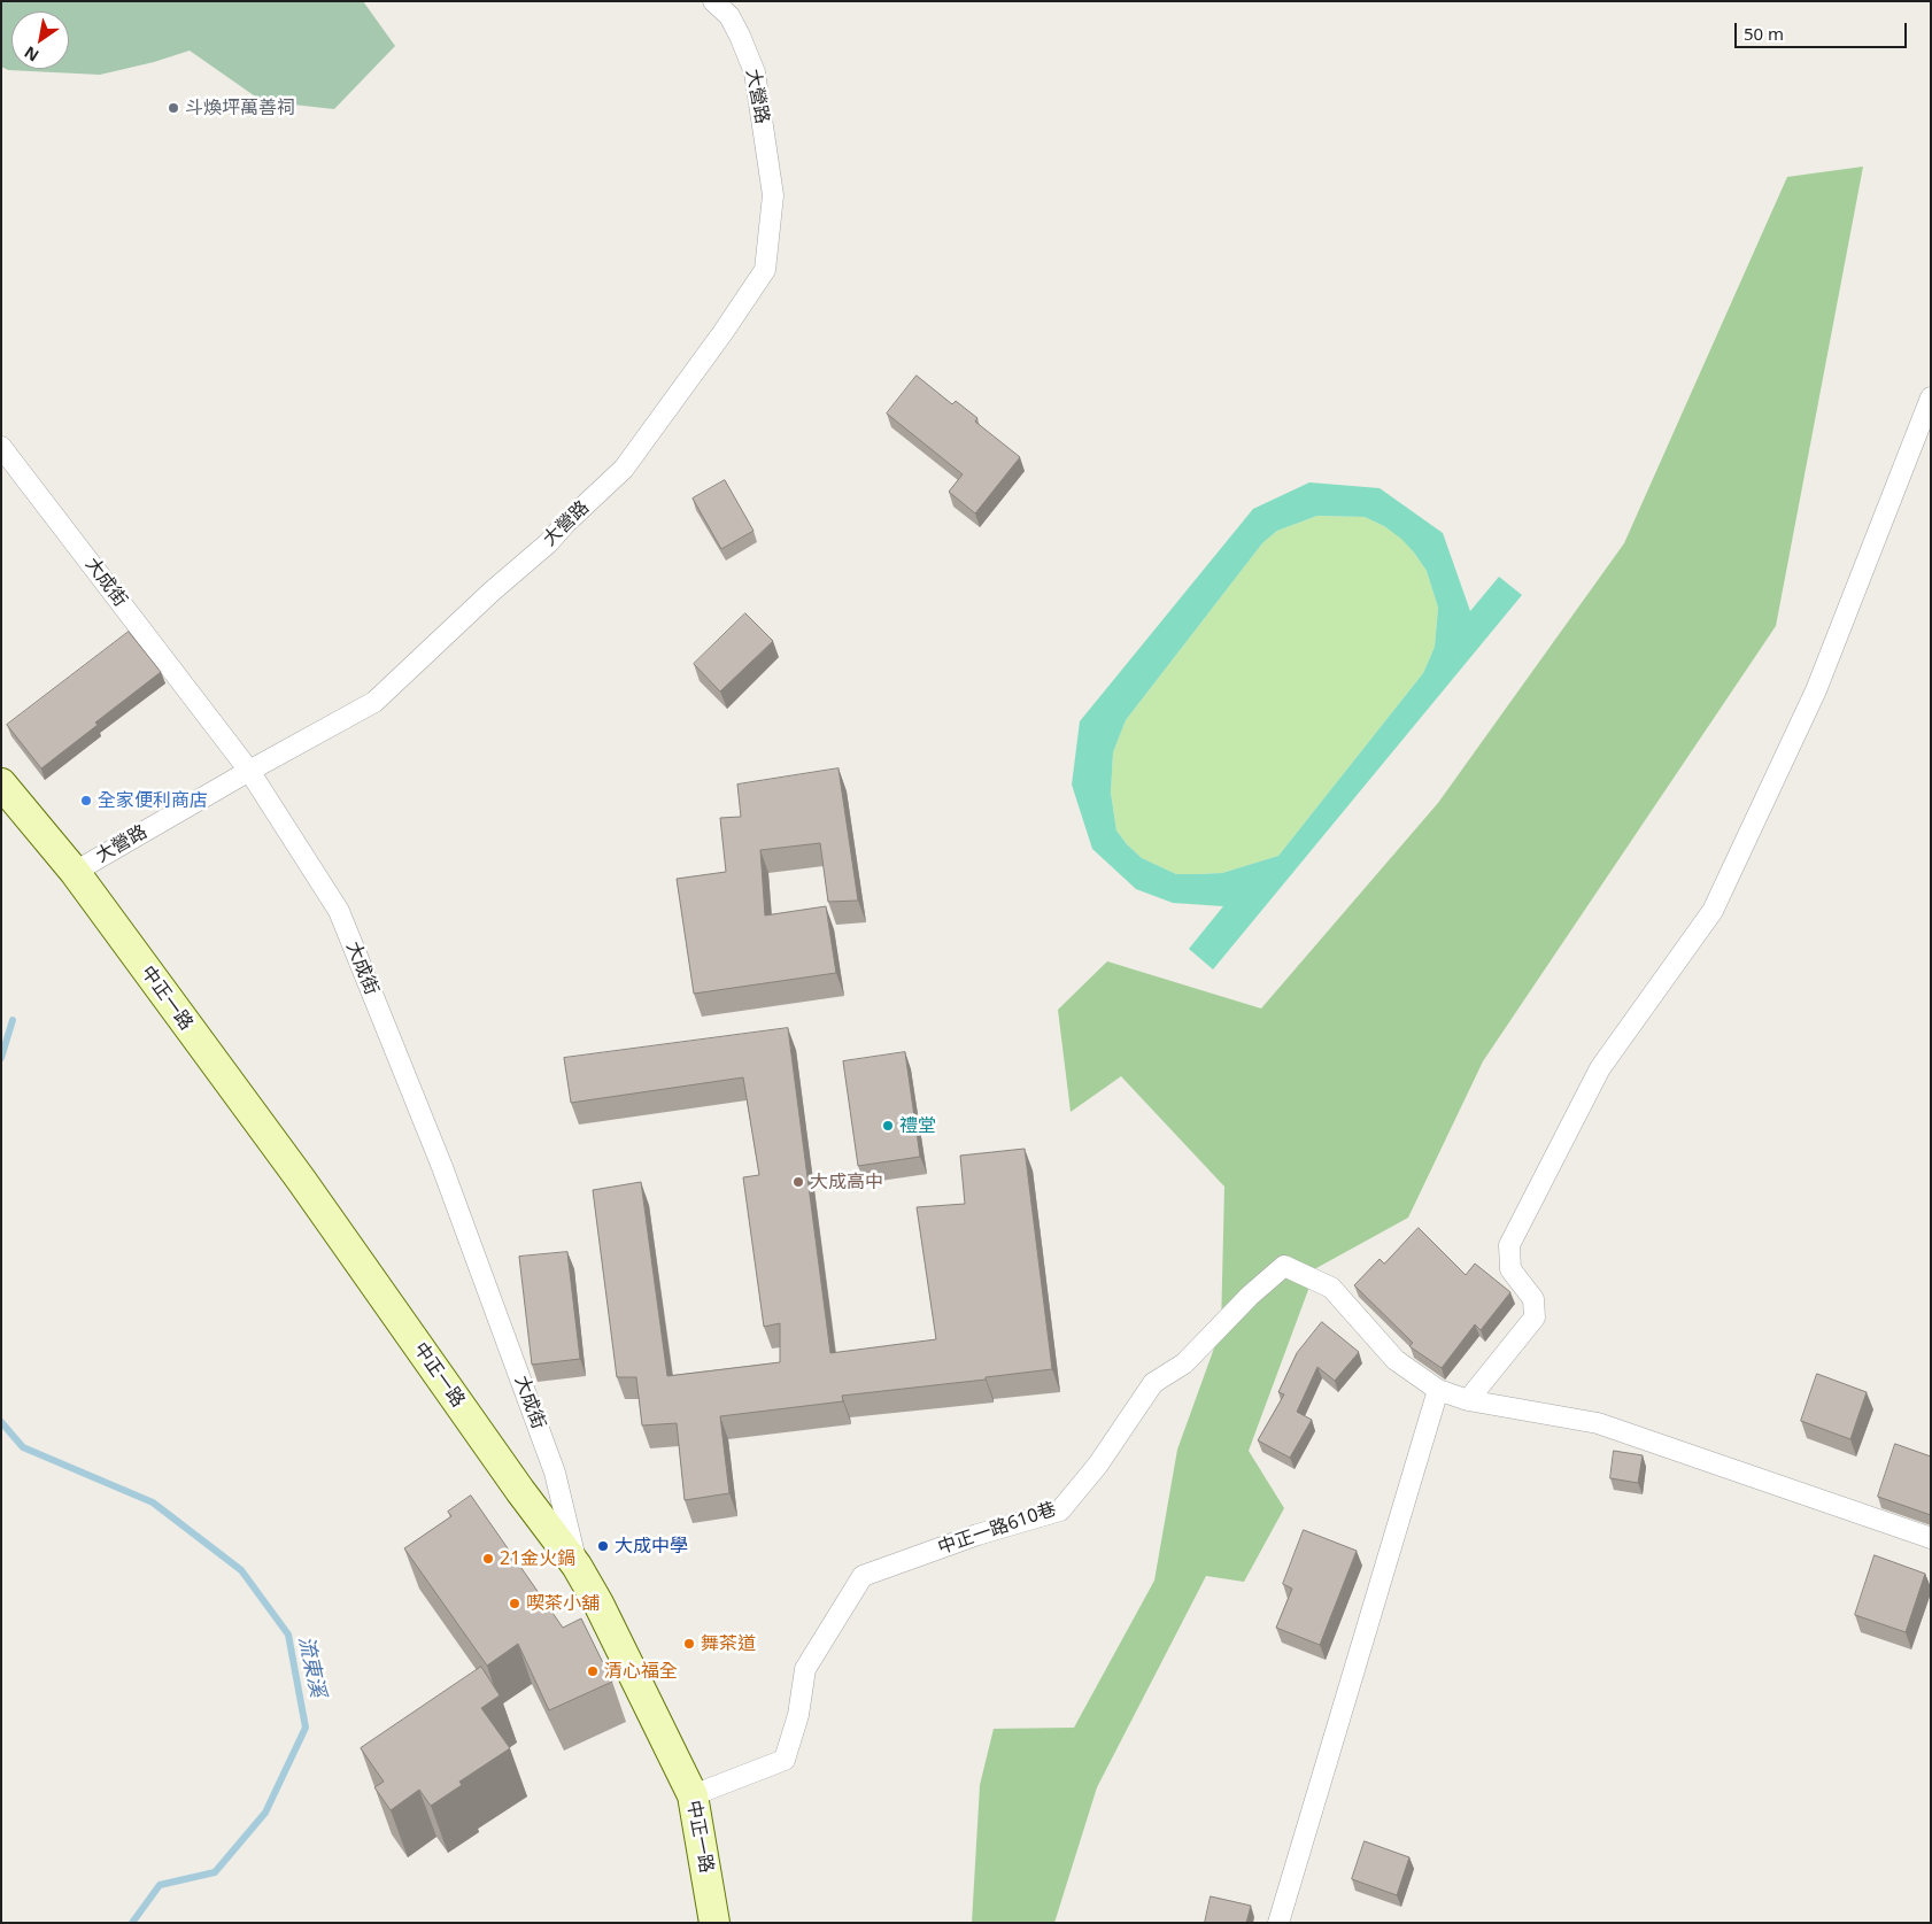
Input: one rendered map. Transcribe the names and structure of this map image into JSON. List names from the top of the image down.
{
  "streets": {
    "main road": ["中正一路"],
    "street": ["大營路", "大成街", "中正一路610巷"]
  },
  "crossings": [
    ["大營路", "大成街"],
    ["大營路", "中正一路"],
    ["大成街", "中正一路"],
    ["中正一路", "中正一路610巷"]
  ],
  "water": ["流東溪"],
  "places": [
    "斗煥坪萬善祠",
    "全家便利商店",
    "禮堂",
    "大成高中",
    "大成中學",
    "21金火鍋",
    "喫茶小舖",
    "舞茶道",
    "清心福全"
  ],
  "scale_bar": "50 m",
  "north": "bottom left"
}
